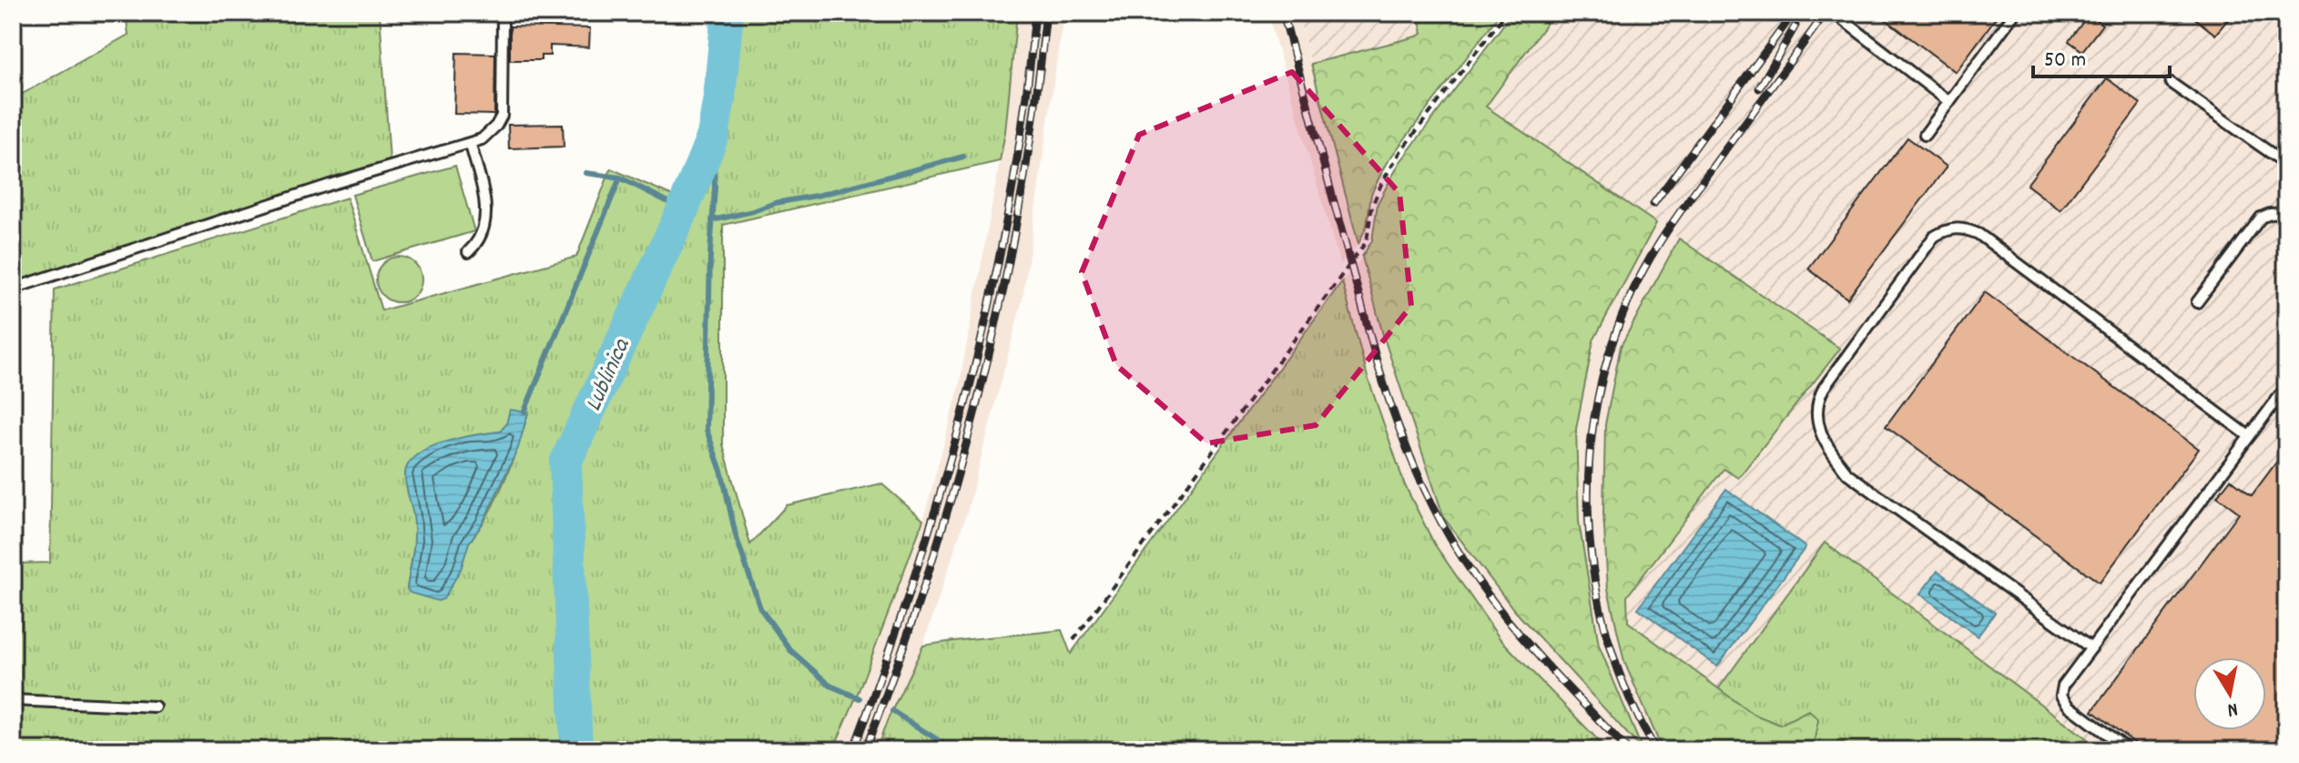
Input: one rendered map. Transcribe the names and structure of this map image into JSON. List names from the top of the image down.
{
  "water": ["Lublinica"],
  "scale_bar": "50 m",
  "north": "bottom"
}
